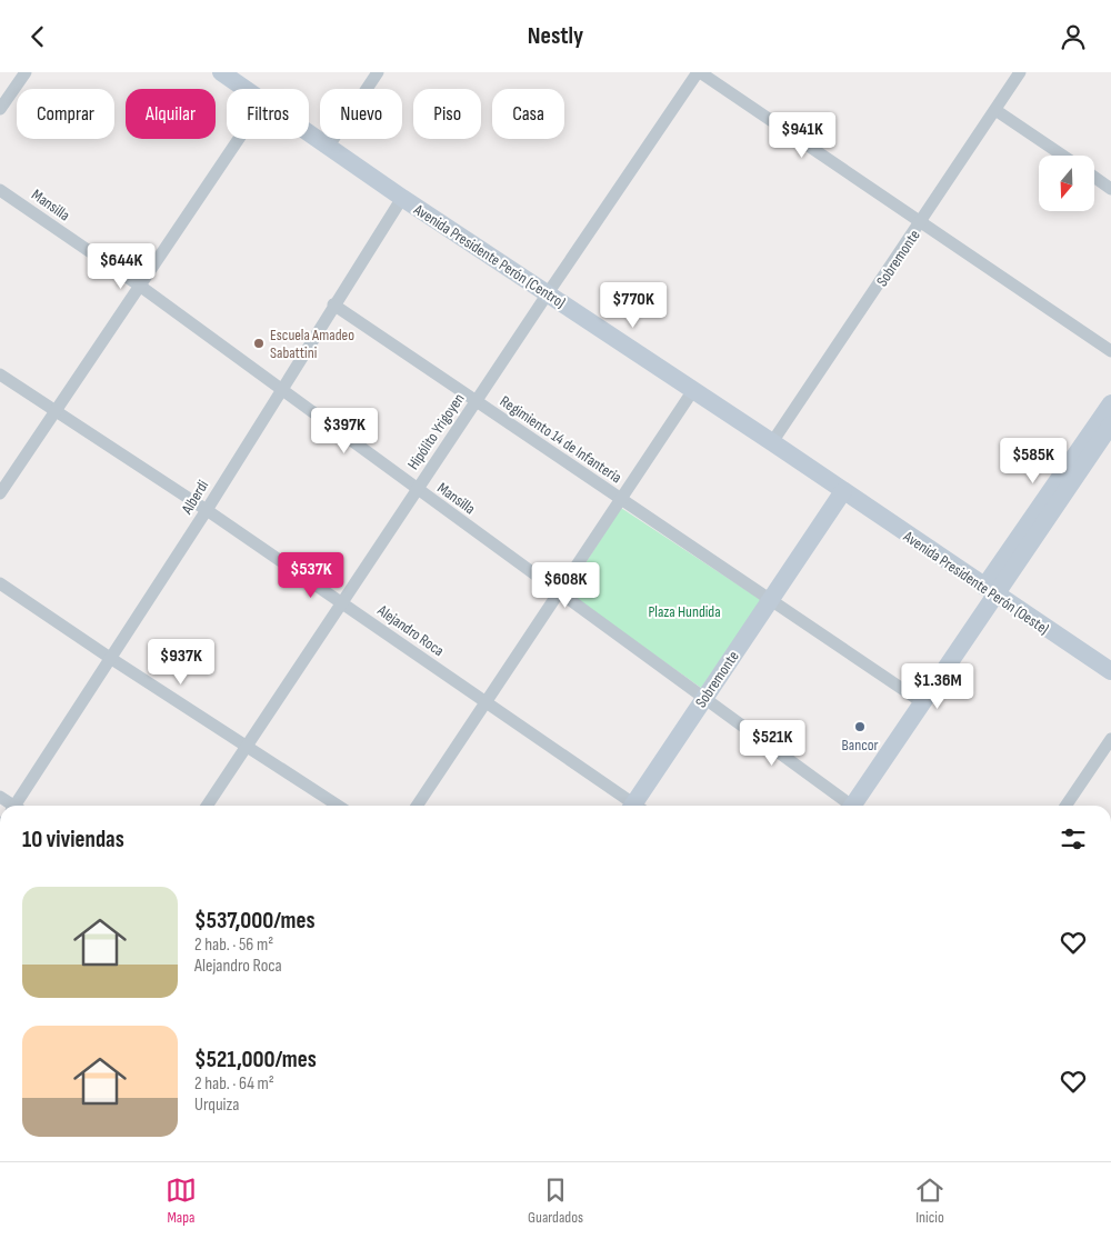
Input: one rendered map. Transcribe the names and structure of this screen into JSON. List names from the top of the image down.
{
  "streets": {
    "main road": ["Avenida Presidente Perón (Centro)", "Sobremonte", "Avenida Presidente Perón (Oeste)"],
    "street": [
      "Mansilla",
      "Hipólito Yrigoyen",
      "Regimiento 14 de Infanteria",
      "Alberdi",
      "Alejandro Roca"
    ]
  },
  "crossings": [
    ["Mansilla", "Sobremonte"],
    ["Mansilla", "Hipólito Yrigoyen"],
    ["Mansilla", "Alberdi"],
    ["Avenida Presidente Perón (Centro)", "Sobremonte"],
    ["Avenida Presidente Perón (Centro)", "Hipólito Yrigoyen"],
    ["Avenida Presidente Perón (Centro)", "Alberdi"],
    ["Avenida Presidente Perón (Centro)", "Avenida Presidente Perón (Oeste)"],
    ["Sobremonte", "Regimiento 14 de Infanteria"],
    ["Sobremonte", "Avenida Presidente Perón (Oeste)"],
    ["Hipólito Yrigoyen", "Regimiento 14 de Infanteria"],
    ["Hipólito Yrigoyen", "Alejandro Roca"],
    ["Regimiento 14 de Infanteria", "Alberdi"],
    ["Alberdi", "Alejandro Roca"]
  ],
  "parks": ["Plaza Hundida"],
  "places": ["Escuela Amadeo Sabattini", "Bancor"],
  "north": "bottom",
  "page": {
    "header": "Nestly",
    "chip": [
      "Comprar",
      "Alquilar",
      "Filtros",
      "Nuevo",
      "Piso",
      "Casa"
    ],
    "price": [
      "$941K",
      "$644K",
      "$770K",
      "$397K",
      "$585K",
      "$537K",
      "$608K",
      "$937K",
      "$1.36M",
      "$521K"
    ],
    "heading": "10 viviendas",
    "list": [
      {
        "name": "$537,000/mes",
        "note": "2 hab. · 56 m² · Alejandro Roca"
      },
      {
        "name": "$521,000/mes",
        "note": "2 hab. · 64 m² · Urquiza"
      }
    ],
    "tabs": ["Mapa", "Guardados", "Inicio"]
  }
}
